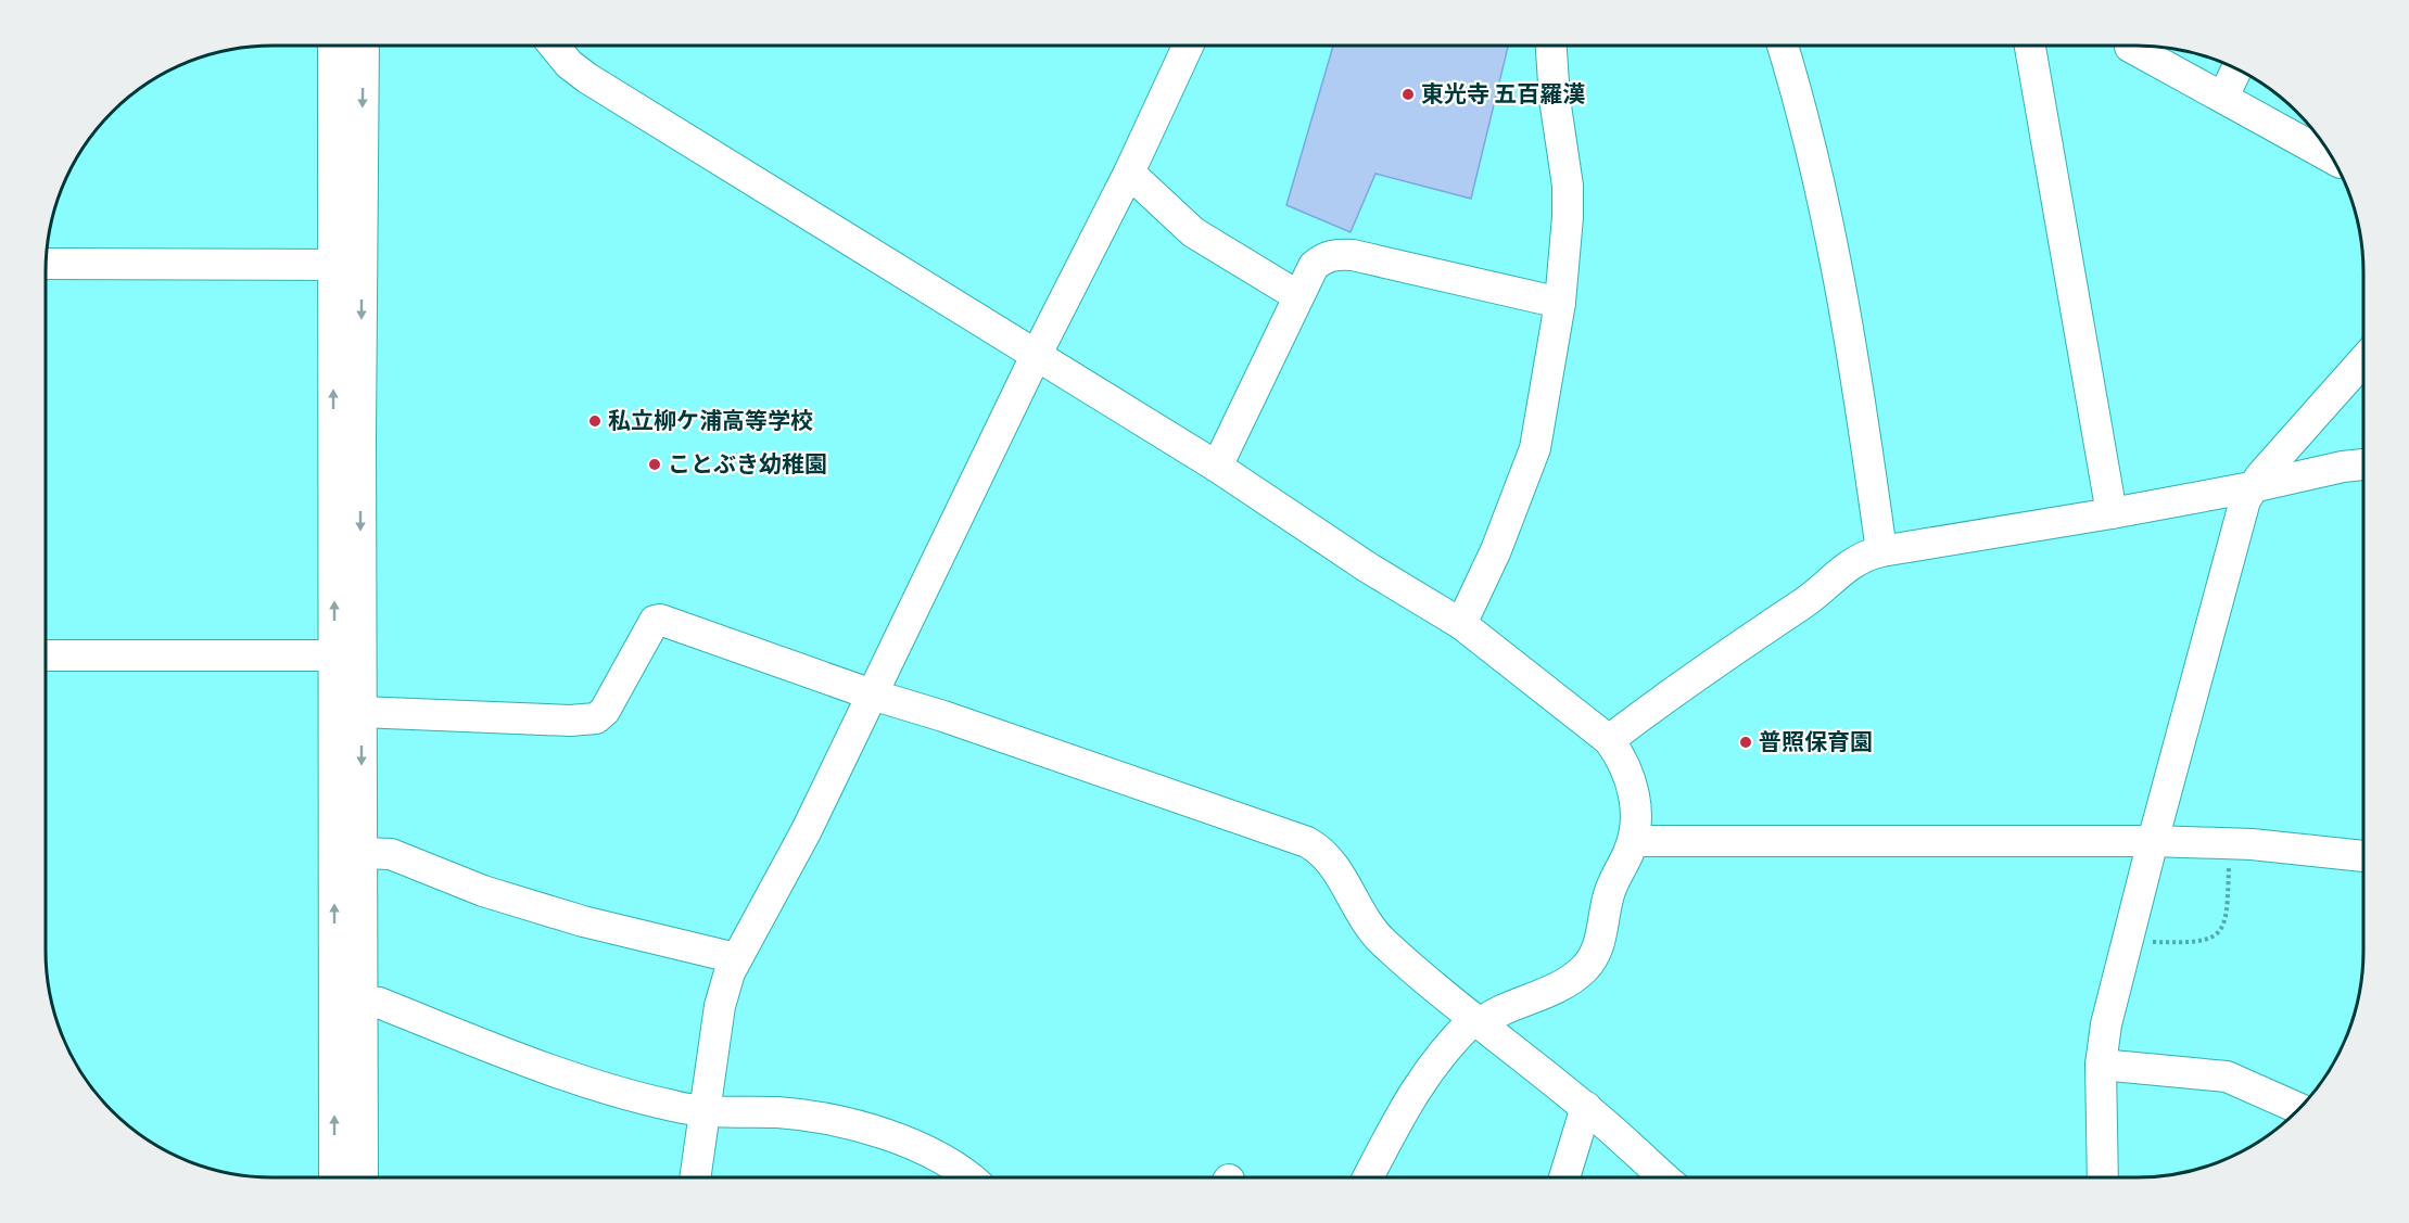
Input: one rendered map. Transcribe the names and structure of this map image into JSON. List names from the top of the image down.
{
  "places": [
    "東光寺 五百羅漢",
    "私立柳ケ浦高等学校",
    "ことぶき幼稚園",
    "普照保育園"
  ]
}
